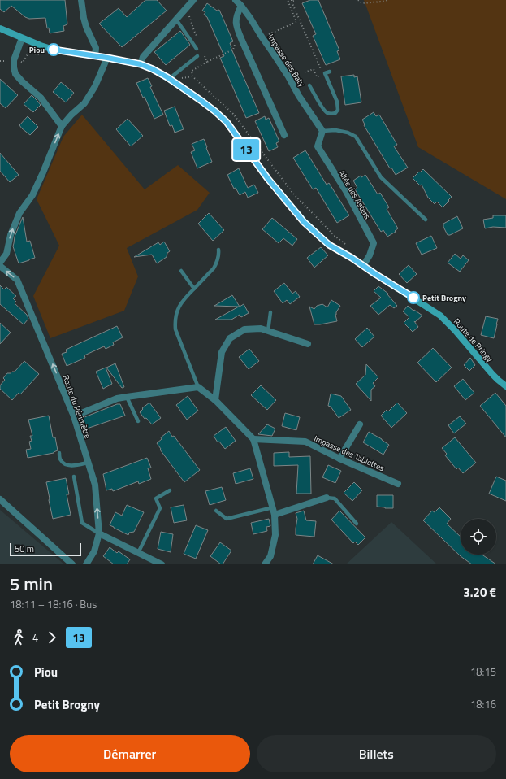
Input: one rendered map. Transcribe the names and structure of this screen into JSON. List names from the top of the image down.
{
  "streets": {
    "street": [
      "Impasse des Baty",
      "Allée des Asters",
      "Route de Pringy",
      "Route du Périmètre",
      "Impasse des Tablettes"
    ]
  },
  "crossings": [
    ["Impasse des Baty", "Allée des Asters"],
    ["Allée des Asters", "Route de Pringy"]
  ],
  "one_way": ["Route du Périmètre"],
  "places": ["Piou", "Petit Brogny"],
  "lines": ["bus line 13"],
  "scale_bar": "50 m",
  "page": {
    "on_map": "13",
    "scale": "50 m",
    "heading": ["5 min", "18:11 – 18:16 · Bus", "3.20 €"],
    "legs": ["4", "13"],
    "list": [
      {
        "name": "Piou",
        "value": "18:15"
      },
      {
        "name": "Petit Brogny",
        "value": "18:16"
      }
    ],
    "buttons": ["Démarrer", "Billets"]
  }
}
